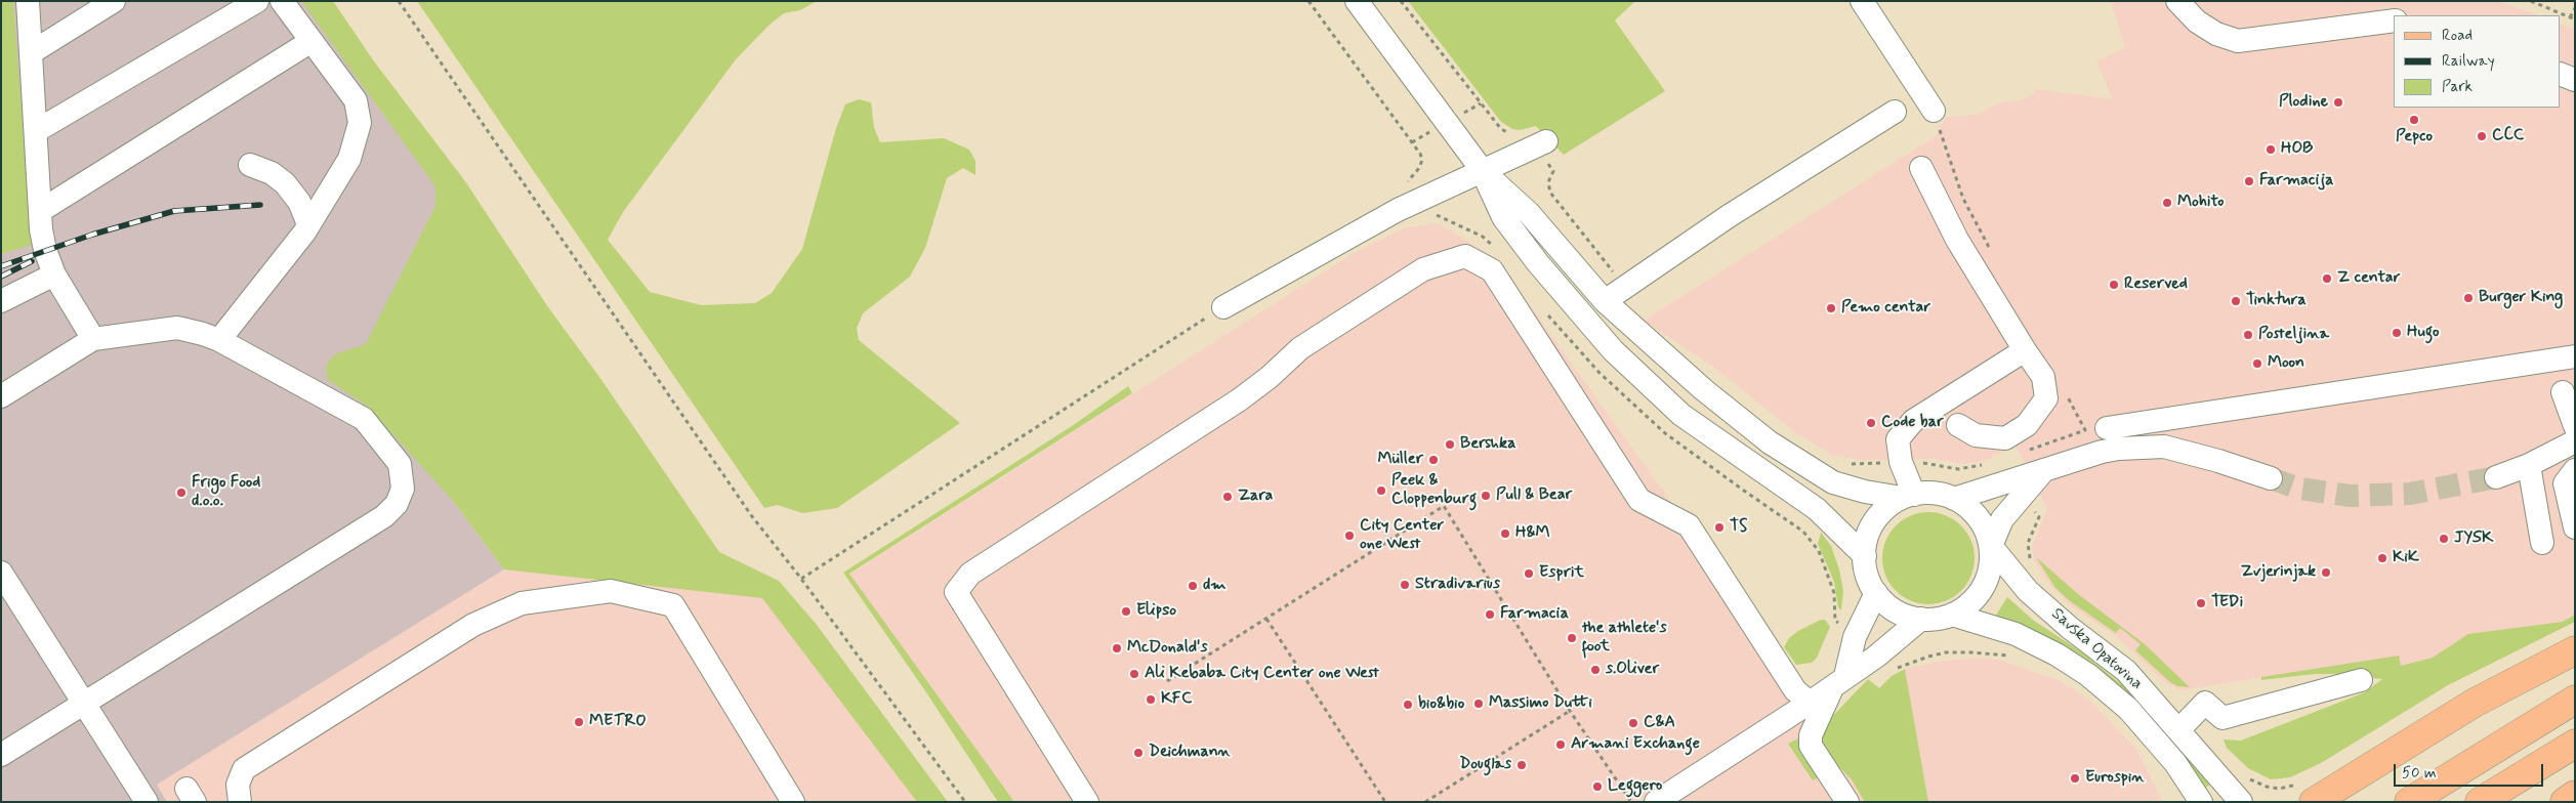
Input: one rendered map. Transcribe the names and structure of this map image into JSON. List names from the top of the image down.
{
  "streets": {
    "street": ["Savska Opatovina"]
  },
  "places": [
    "Plodine",
    "Pepco",
    "CCC",
    "HOB",
    "Farmacija",
    "Mohito",
    "Z centar",
    "Reserved",
    "Burger King",
    "Tinktura",
    "Pemo centar",
    "Hugo",
    "Posteljina",
    "Moon",
    "Code bar",
    "Bershka",
    "Müller",
    "Peek & Cloppenburg",
    "Frigo Food d.o.o.",
    "Pull & Bear",
    "Zara",
    "TS",
    "H&M",
    "City Center one West",
    "JYSK",
    "KiK",
    "Zvjerinjak",
    "Esprit",
    "Stradivarius",
    "dm",
    "TEDi",
    "Elipso",
    "Farmacia",
    "the athlete's foot",
    "McDonald's",
    "s.Oliver",
    "Ali Kebaba City Center one West",
    "KFC",
    "Massimo Dutti",
    "bio&bio",
    "METRO",
    "C&A",
    "Armani Exchange",
    "Deichmann",
    "Douglas",
    "Eurospin",
    "Leggero"
  ],
  "legend": ["Road", "Railway", "Park"],
  "scale_bar": "50 m"
}
